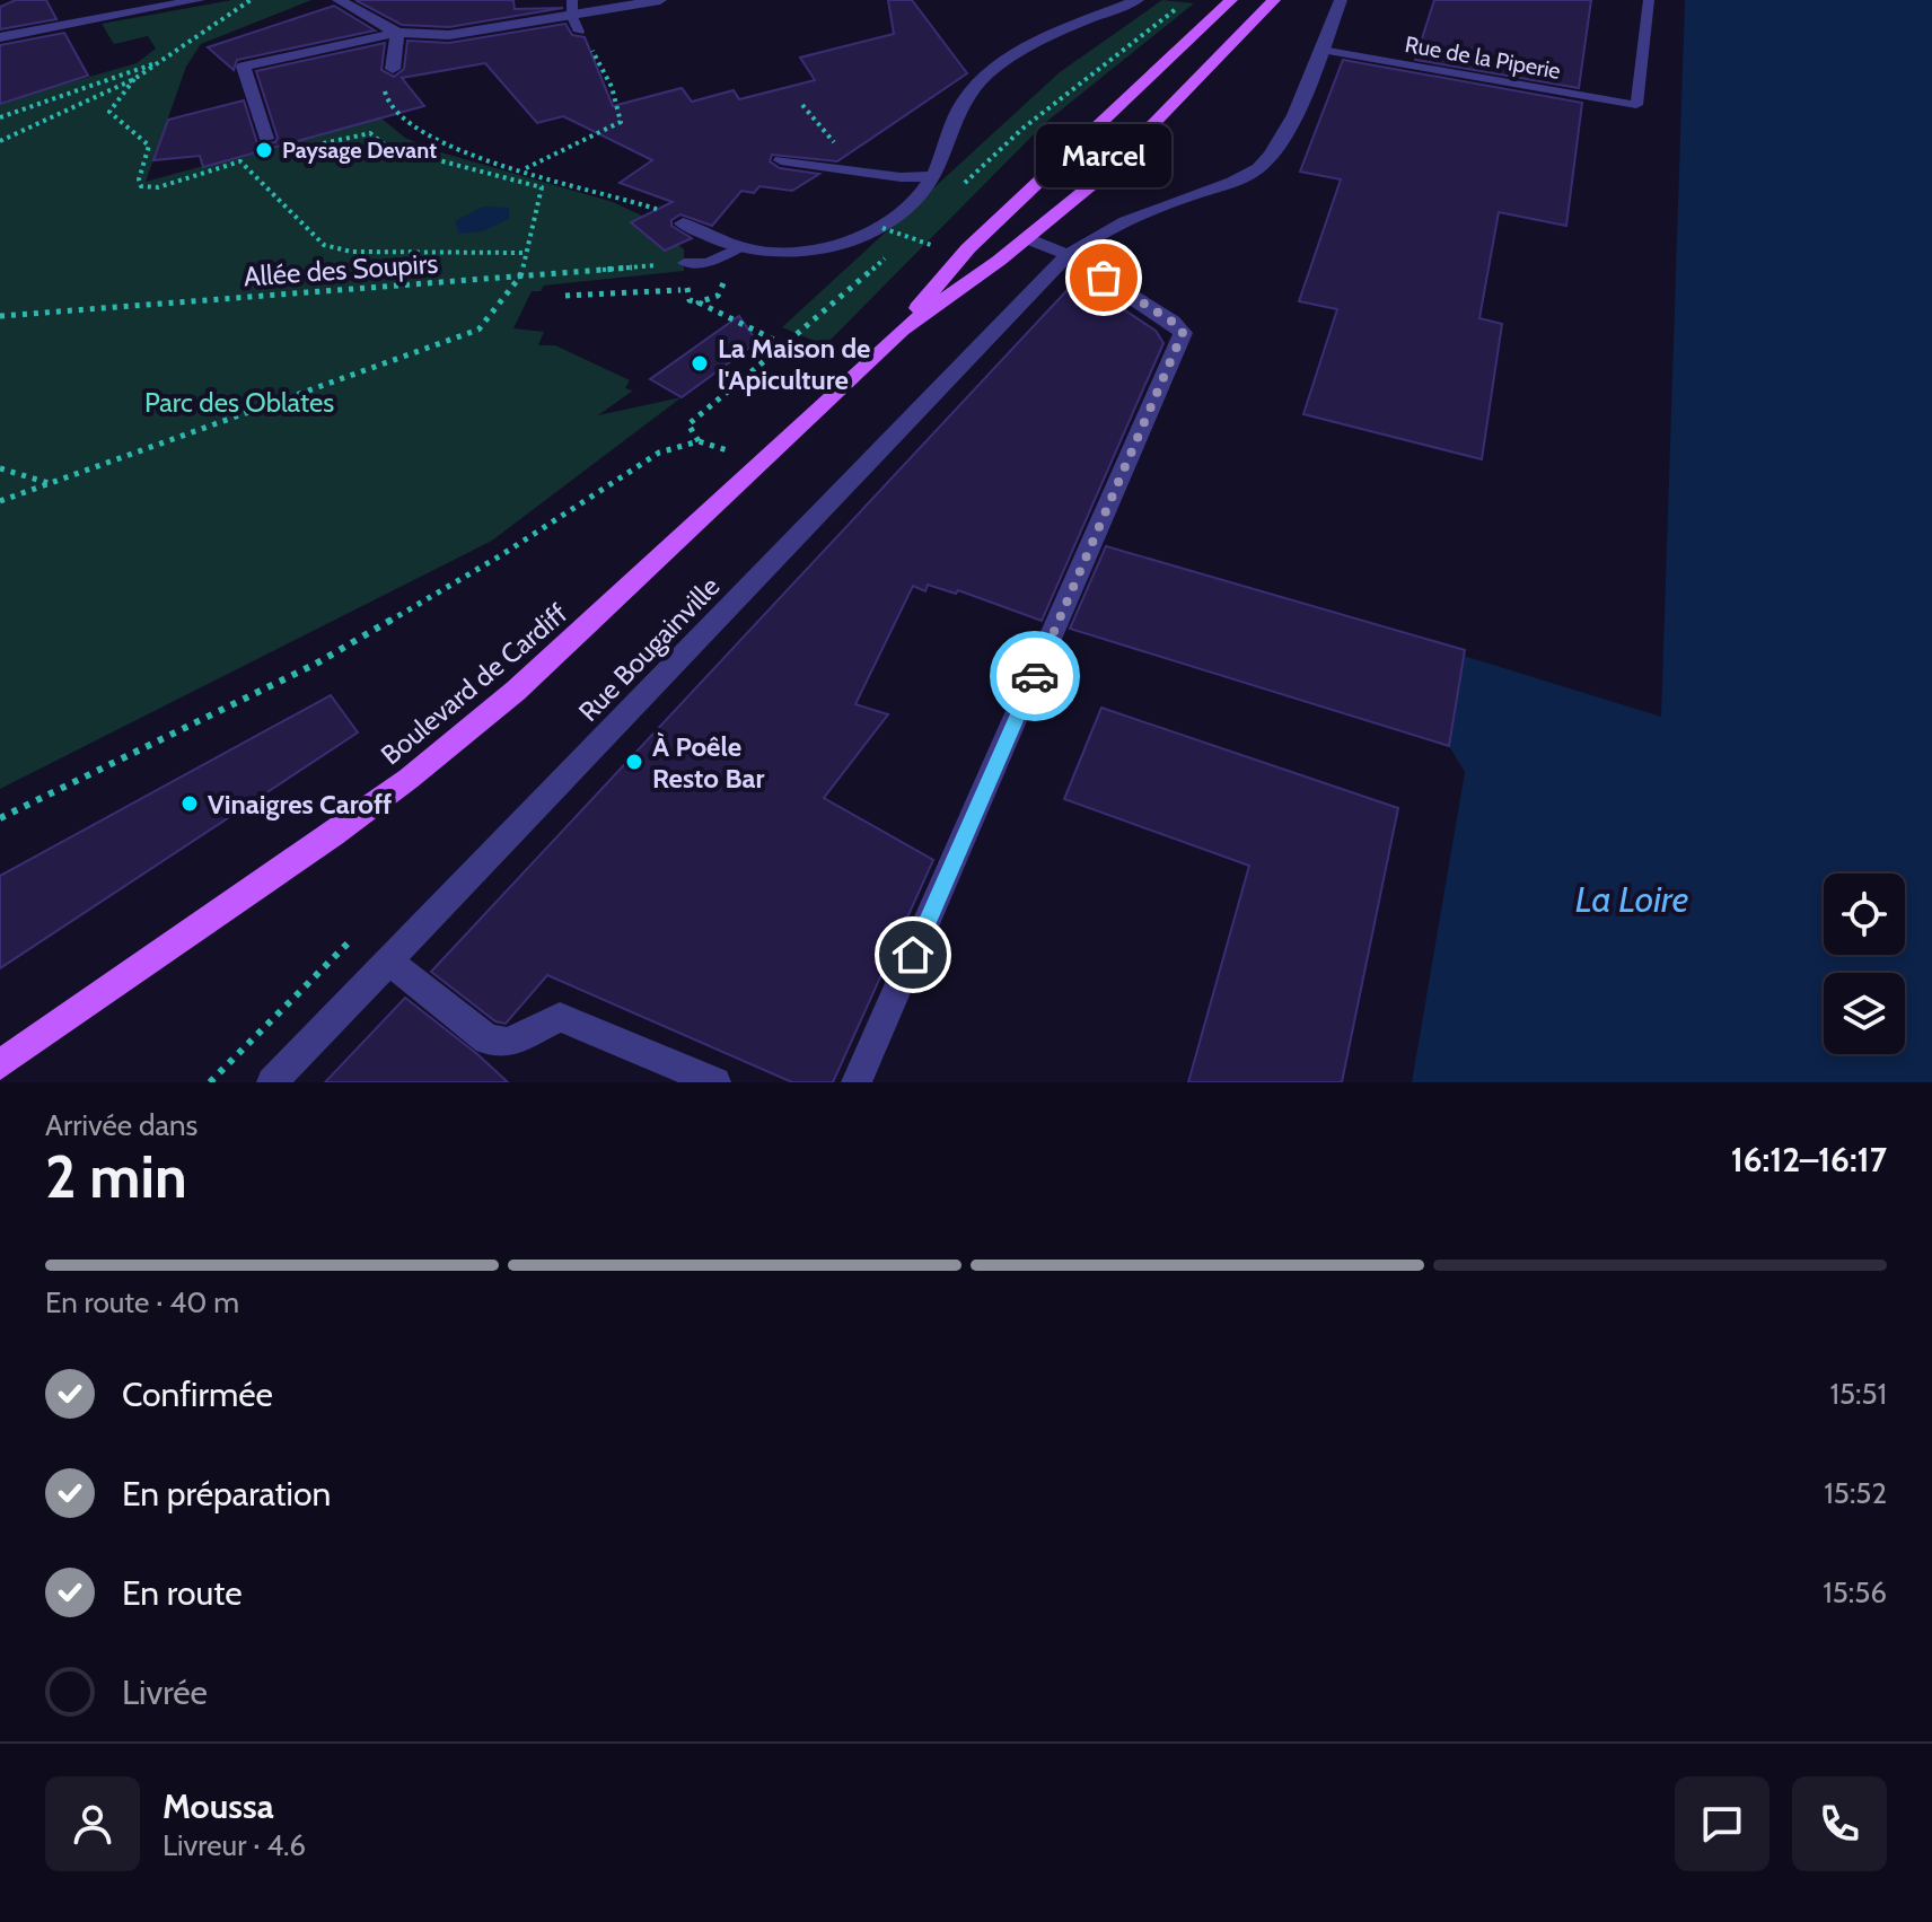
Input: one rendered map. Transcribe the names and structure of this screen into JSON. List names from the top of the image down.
{
  "streets": {
    "main road": ["Boulevard de Cardiff"],
    "street": ["Rue Bougainville"],
    "lane": ["Rue de la Piperie"],
    "path": ["Allée des Soupirs"]
  },
  "crossings": [
    ["Rue de la Piperie", "Rue Bougainville"]
  ],
  "water": ["La Loire"],
  "parks": ["Parc des Oblates"],
  "places": [
    "Paysage Devant",
    "Marcel",
    "La Maison de l'Apiculture",
    "À Poêle Resto Bar",
    "Vinaigres Caroff"
  ],
  "page": {
    "bubble": "Marcel",
    "heading": ["2 min", "Arrivée dans", "16:12–16:17"],
    "panel": ["Moussa", "Livreur · 4.6"],
    "bar": "En route · 40 m",
    "list": [
      ["Confirmée", "15:51"],
      ["En préparation", "15:52"],
      ["En route", "15:56"],
      "Livrée"
    ]
  }
}
